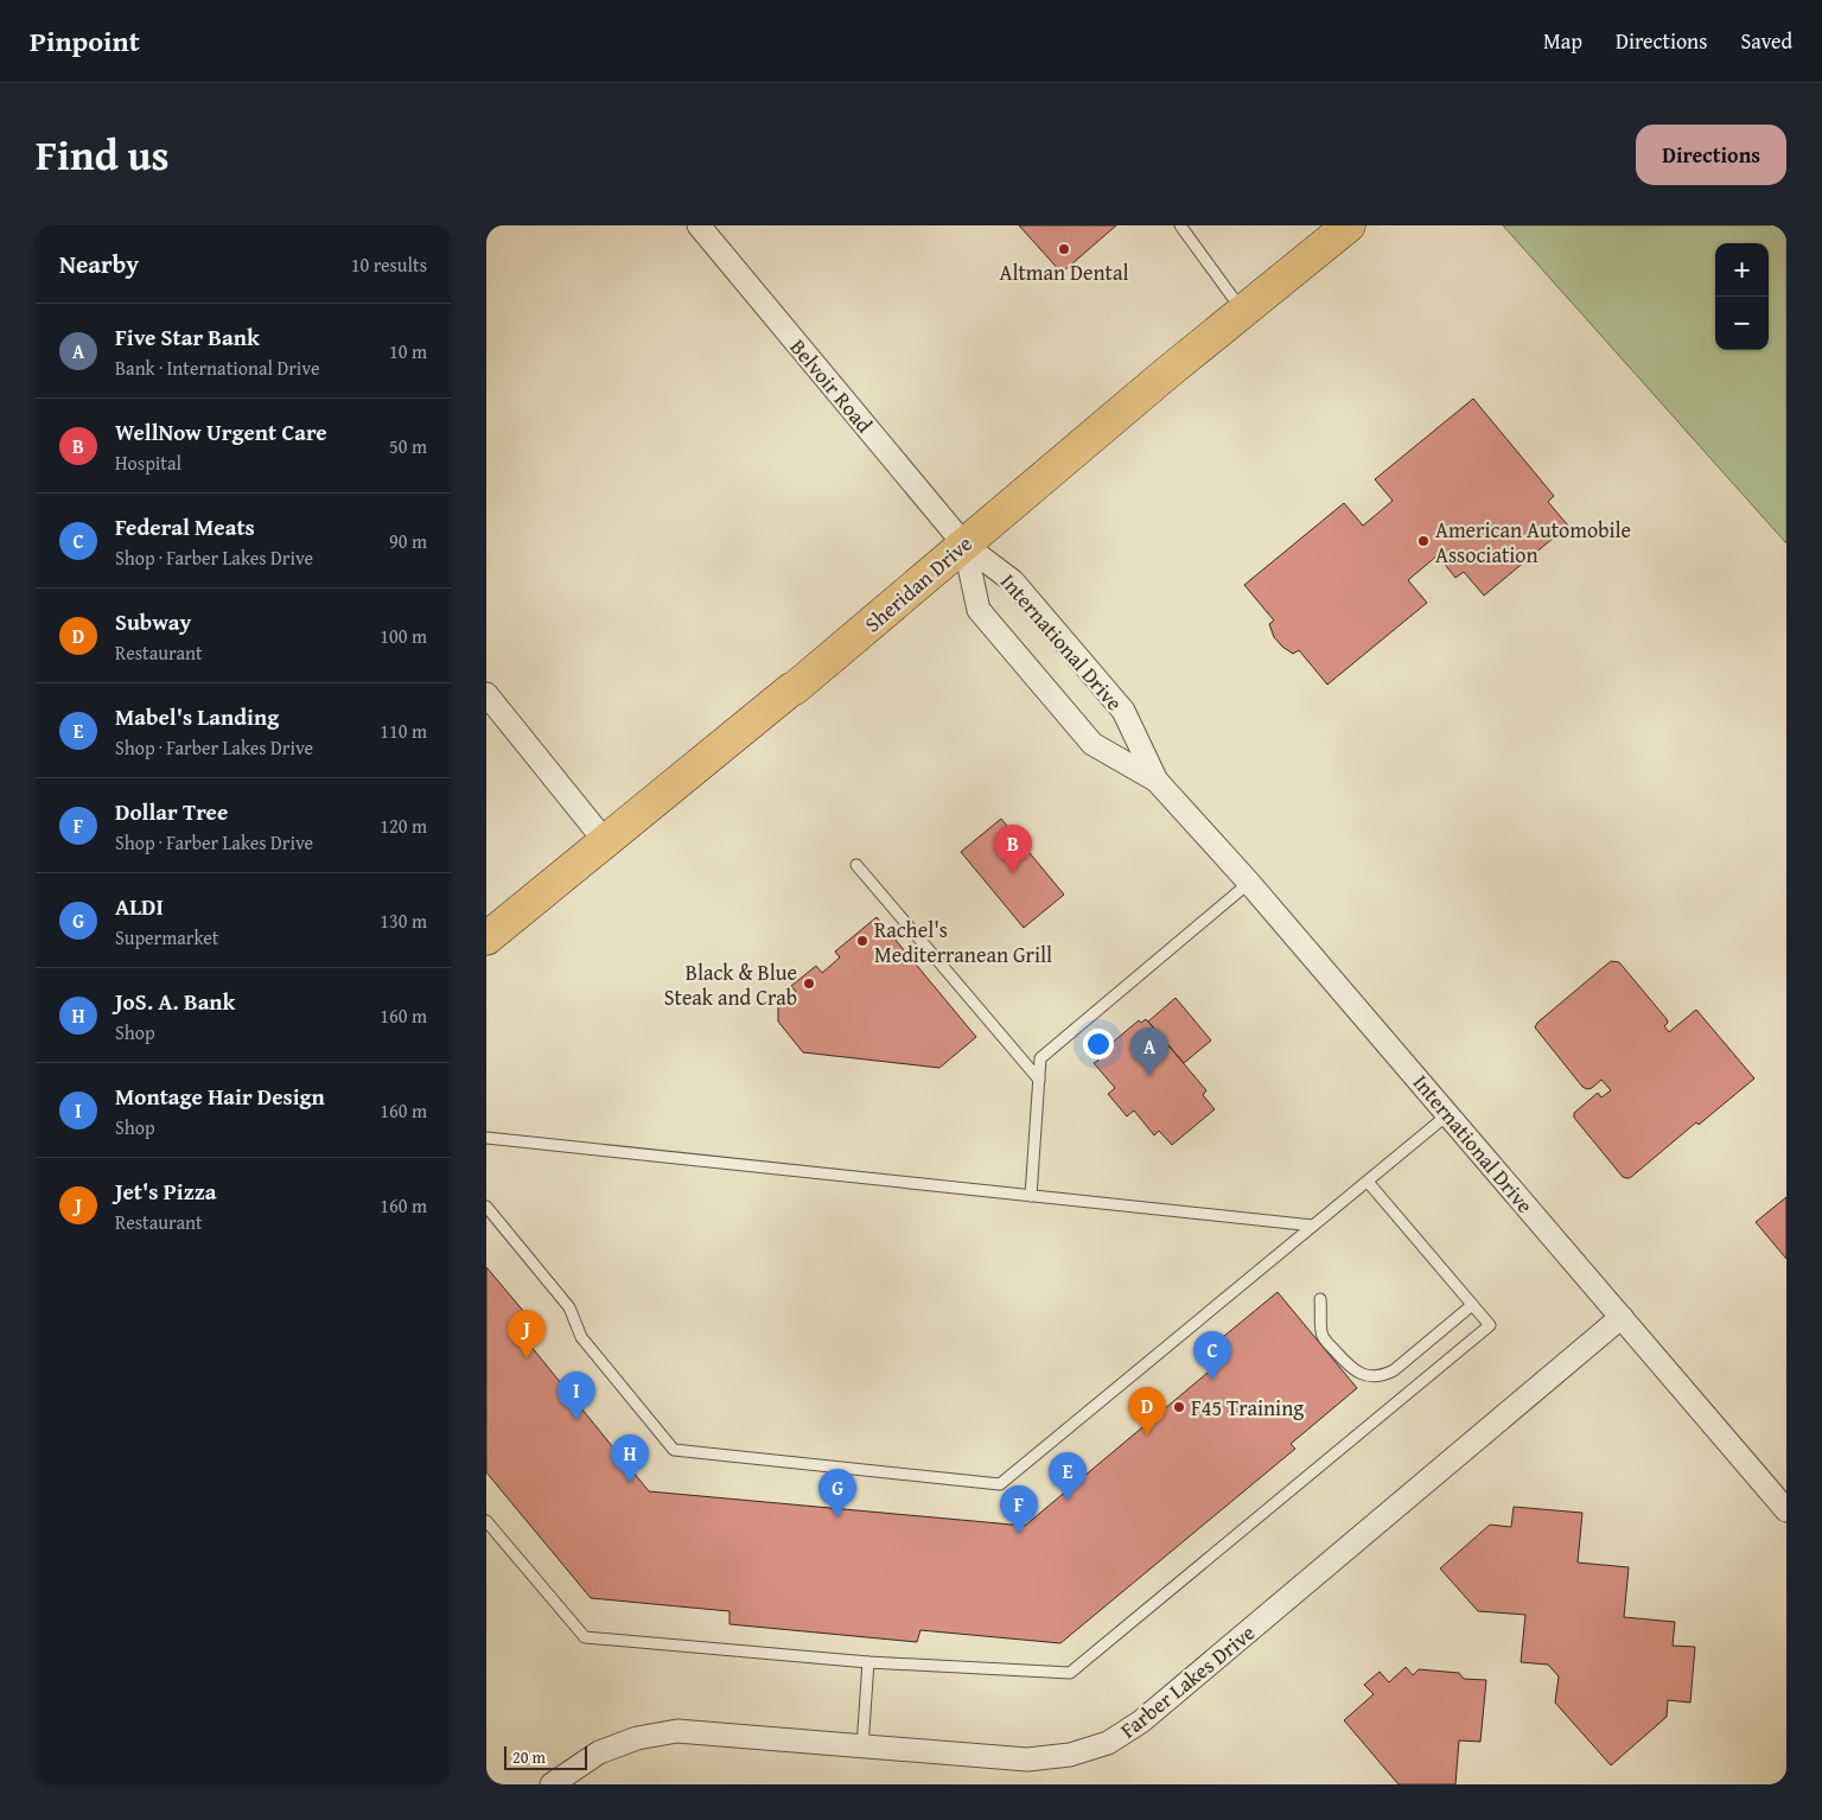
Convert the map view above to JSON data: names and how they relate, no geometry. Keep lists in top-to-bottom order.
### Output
{
  "streets": {
    "main road": ["Sheridan Drive"],
    "street": ["Belvoir Road", "International Drive", "Farber Lakes Drive"]
  },
  "crossings": [
    ["Belvoir Road", "Sheridan Drive"],
    ["Belvoir Road", "International Drive"],
    ["Sheridan Drive", "International Drive"],
    ["International Drive", "Farber Lakes Drive"]
  ],
  "places": [
    "Altman Dental",
    "American Automobile Association",
    "Rachel's Mediterranean Grill",
    "Black & Blue Steak and Crab",
    "F45 Training"
  ],
  "scale_bar": "20 m",
  "page": {
    "header": "Pinpoint",
    "nav": ["Map", "Directions", "Saved"],
    "title": "Find us",
    "buttons": "Directions",
    "heading": ["Nearby", "10 results"],
    "map_buttons": ["+", "−"],
    "list": [
      {
        "mark": "A",
        "name": "Five Star Bank",
        "note": "Bank · International Drive",
        "value": "10 m"
      },
      {
        "mark": "B",
        "name": "WellNow Urgent Care",
        "note": "Hospital",
        "value": "50 m"
      },
      {
        "mark": "C",
        "name": "Federal Meats",
        "note": "Shop · Farber Lakes Drive",
        "value": "90 m"
      },
      {
        "mark": "D",
        "name": "Subway",
        "note": "Restaurant",
        "value": "100 m"
      },
      {
        "mark": "E",
        "name": "Mabel's Landing",
        "note": "Shop · Farber Lakes Drive",
        "value": "110 m"
      },
      {
        "mark": "F",
        "name": "Dollar Tree",
        "note": "Shop · Farber Lakes Drive",
        "value": "120 m"
      },
      {
        "mark": "G",
        "name": "ALDI",
        "note": "Supermarket",
        "value": "130 m"
      },
      {
        "mark": "H",
        "name": "JoS. A. Bank",
        "note": "Shop",
        "value": "160 m"
      },
      {
        "mark": "I",
        "name": "Montage Hair Design",
        "note": "Shop",
        "value": "160 m"
      },
      {
        "mark": "J",
        "name": "Jet's Pizza",
        "note": "Restaurant",
        "value": "160 m"
      }
    ],
    "pins": [
      "B",
      "A",
      "J",
      "C",
      "I",
      "D",
      "H",
      "E",
      "G",
      "F"
    ],
    "scale": "20 m"
  }
}
